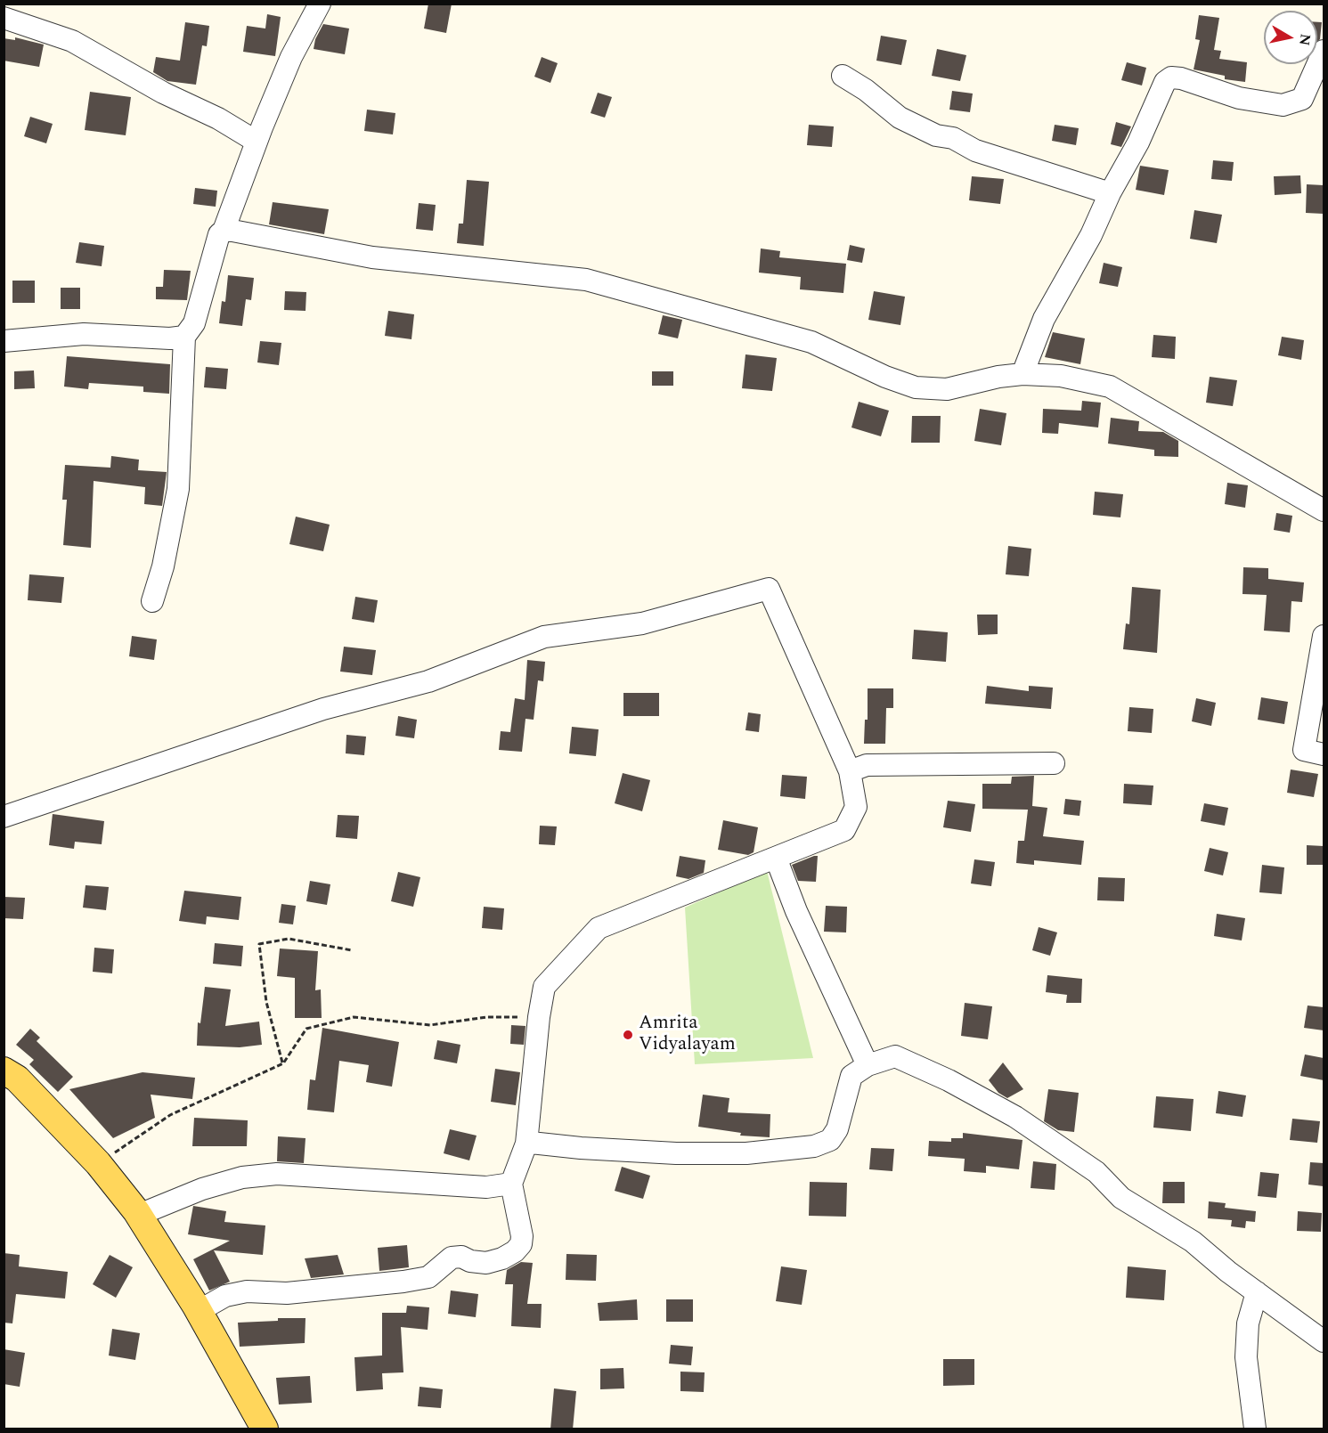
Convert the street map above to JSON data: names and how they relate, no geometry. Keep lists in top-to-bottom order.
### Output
{
  "places": ["Amrita Vidyalayam"],
  "north": "right"
}
